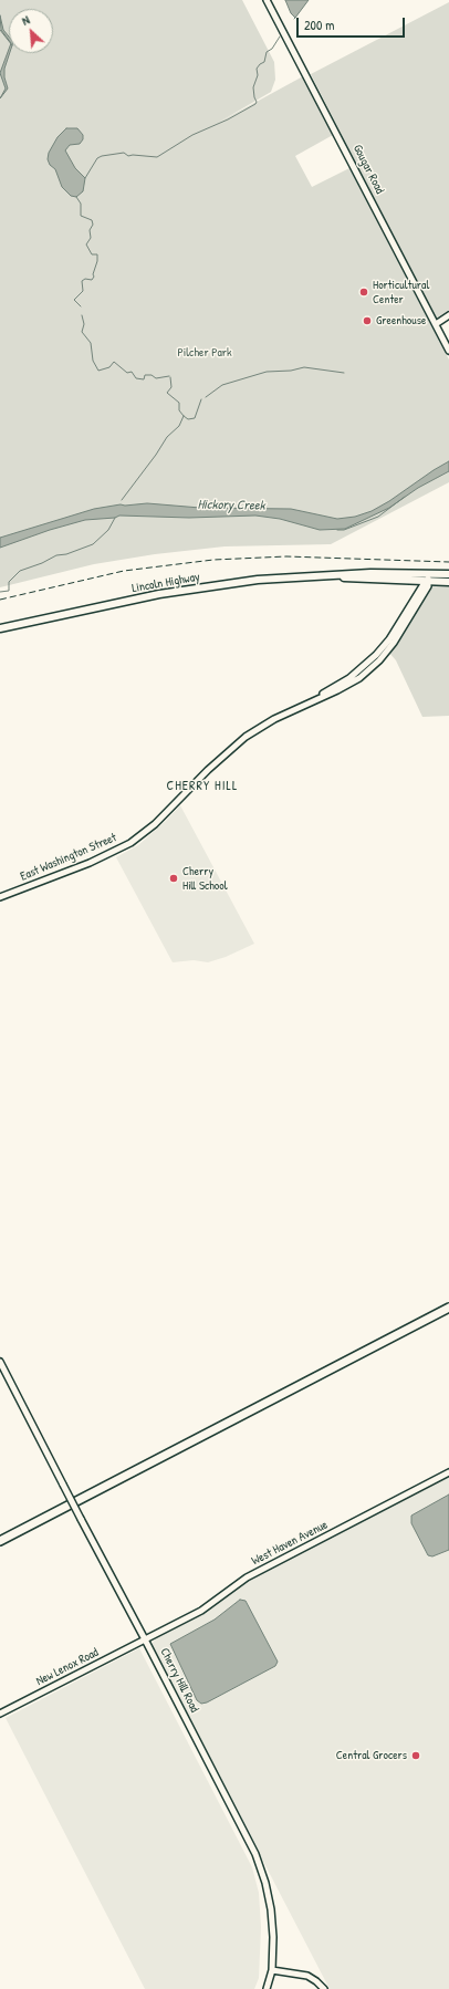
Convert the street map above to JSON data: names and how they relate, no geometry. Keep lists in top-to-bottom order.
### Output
{
  "streets": {
    "main road": ["Lincoln Highway"],
    "street": [
      "Gougar Road",
      "East Washington Street",
      "West Haven Avenue",
      "New Lenox Road",
      "Cherry Hill Road"
    ]
  },
  "crossings": [
    ["Lincoln Highway", "East Washington Street"],
    ["West Haven Avenue", "New Lenox Road"],
    ["West Haven Avenue", "Cherry Hill Road"],
    ["New Lenox Road", "Cherry Hill Road"]
  ],
  "districts": ["CHERRY HILL"],
  "water": ["Hickory Creek"],
  "parks": ["Pilcher Park"],
  "places": [
    "Horticultural Center",
    "Greenhouse",
    "Cherry Hill School",
    "Central Grocers"
  ],
  "scale_bar": "200 m",
  "north": "top left"
}
